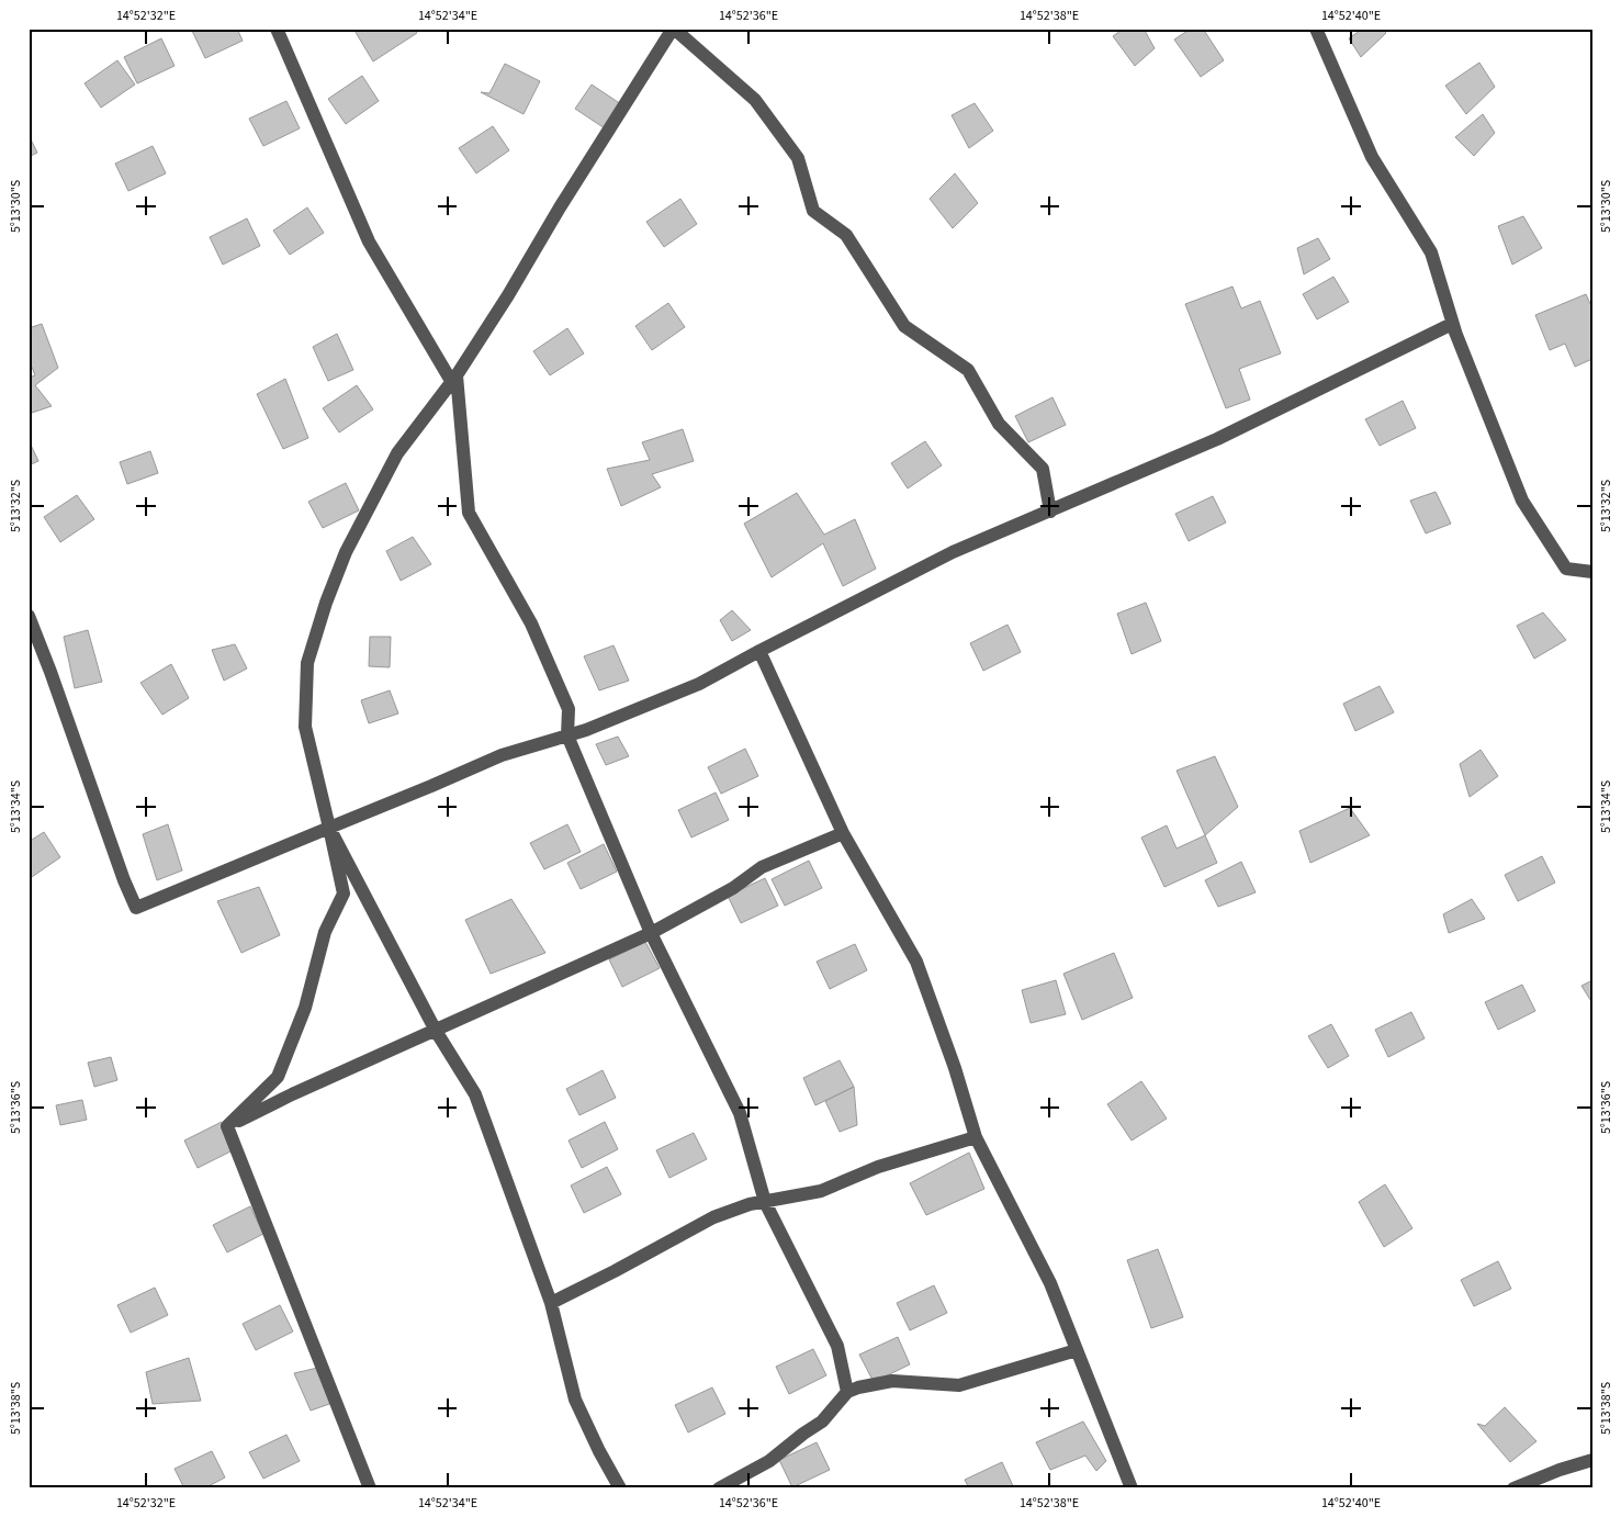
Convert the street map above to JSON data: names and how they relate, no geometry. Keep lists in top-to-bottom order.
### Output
{
  "coordinates": [
    "14°52'32\"E",
    "14°52'34\"E",
    "14°52'36\"E",
    "14°52'38\"E",
    "14°52'40\"E",
    "5°13'30\"S",
    "5°13'32\"S",
    "5°13'34\"S",
    "5°13'36\"S",
    "5°13'38\"S"
  ]
}
